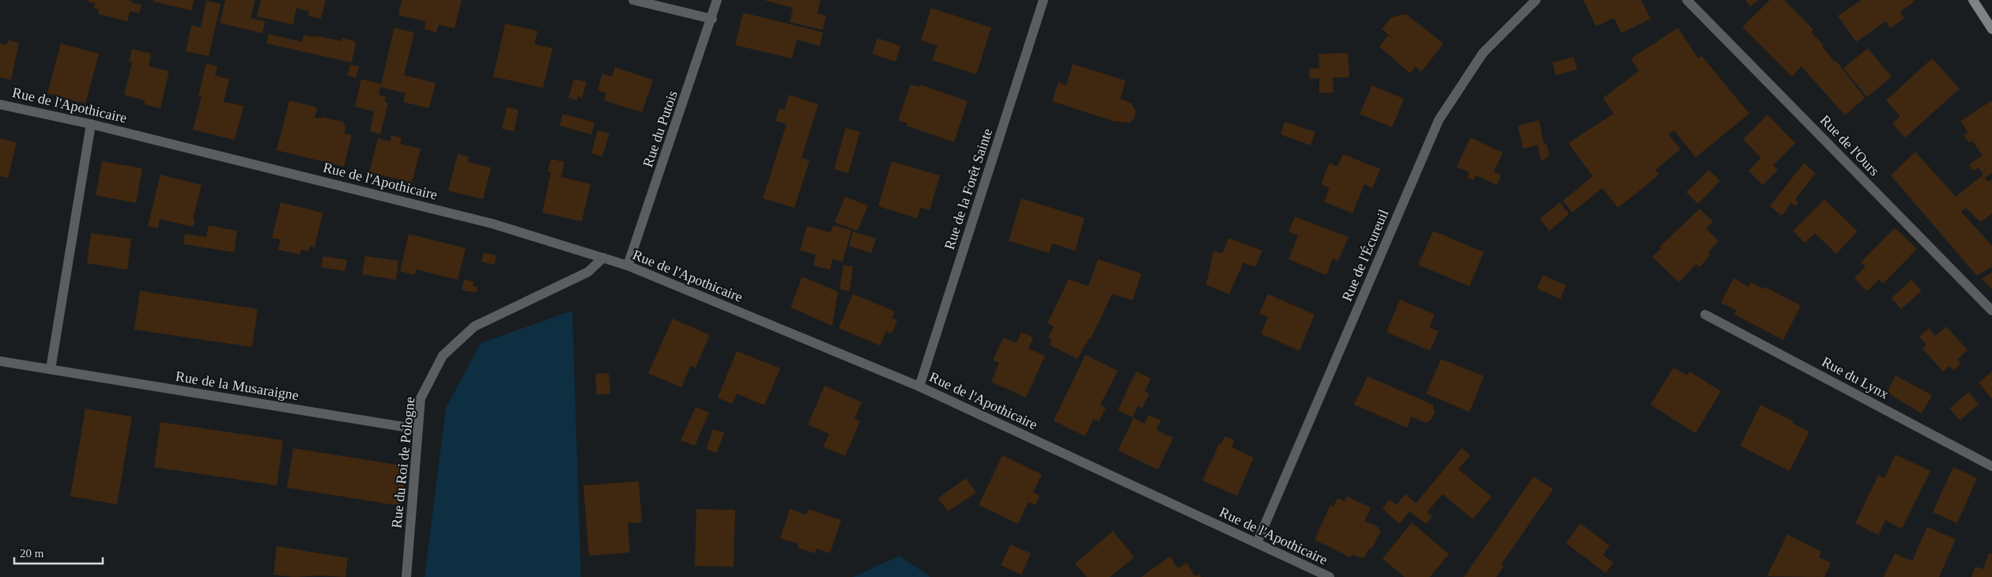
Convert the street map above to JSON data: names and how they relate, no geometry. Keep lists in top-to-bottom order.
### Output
{
  "streets": {
    "street": [
      "Rue de l'Apothicaire",
      "Rue du Putois",
      "Rue de l'Ours",
      "Rue de la Forêt Sainte",
      "Rue de l'Écureuil",
      "Rue du Lynx",
      "Rue de la Musaraigne",
      "Rue du Roi de Pologne"
    ]
  },
  "crossings": [
    ["Rue de l'Apothicaire", "Rue du Putois"],
    ["Rue de l'Apothicaire", "Rue de la Forêt Sainte"],
    ["Rue de l'Apothicaire", "Rue de l'Écureuil"],
    ["Rue de l'Apothicaire", "Rue du Roi de Pologne"],
    ["Rue de la Musaraigne", "Rue du Roi de Pologne"]
  ],
  "scale_bar": "20 m"
}
